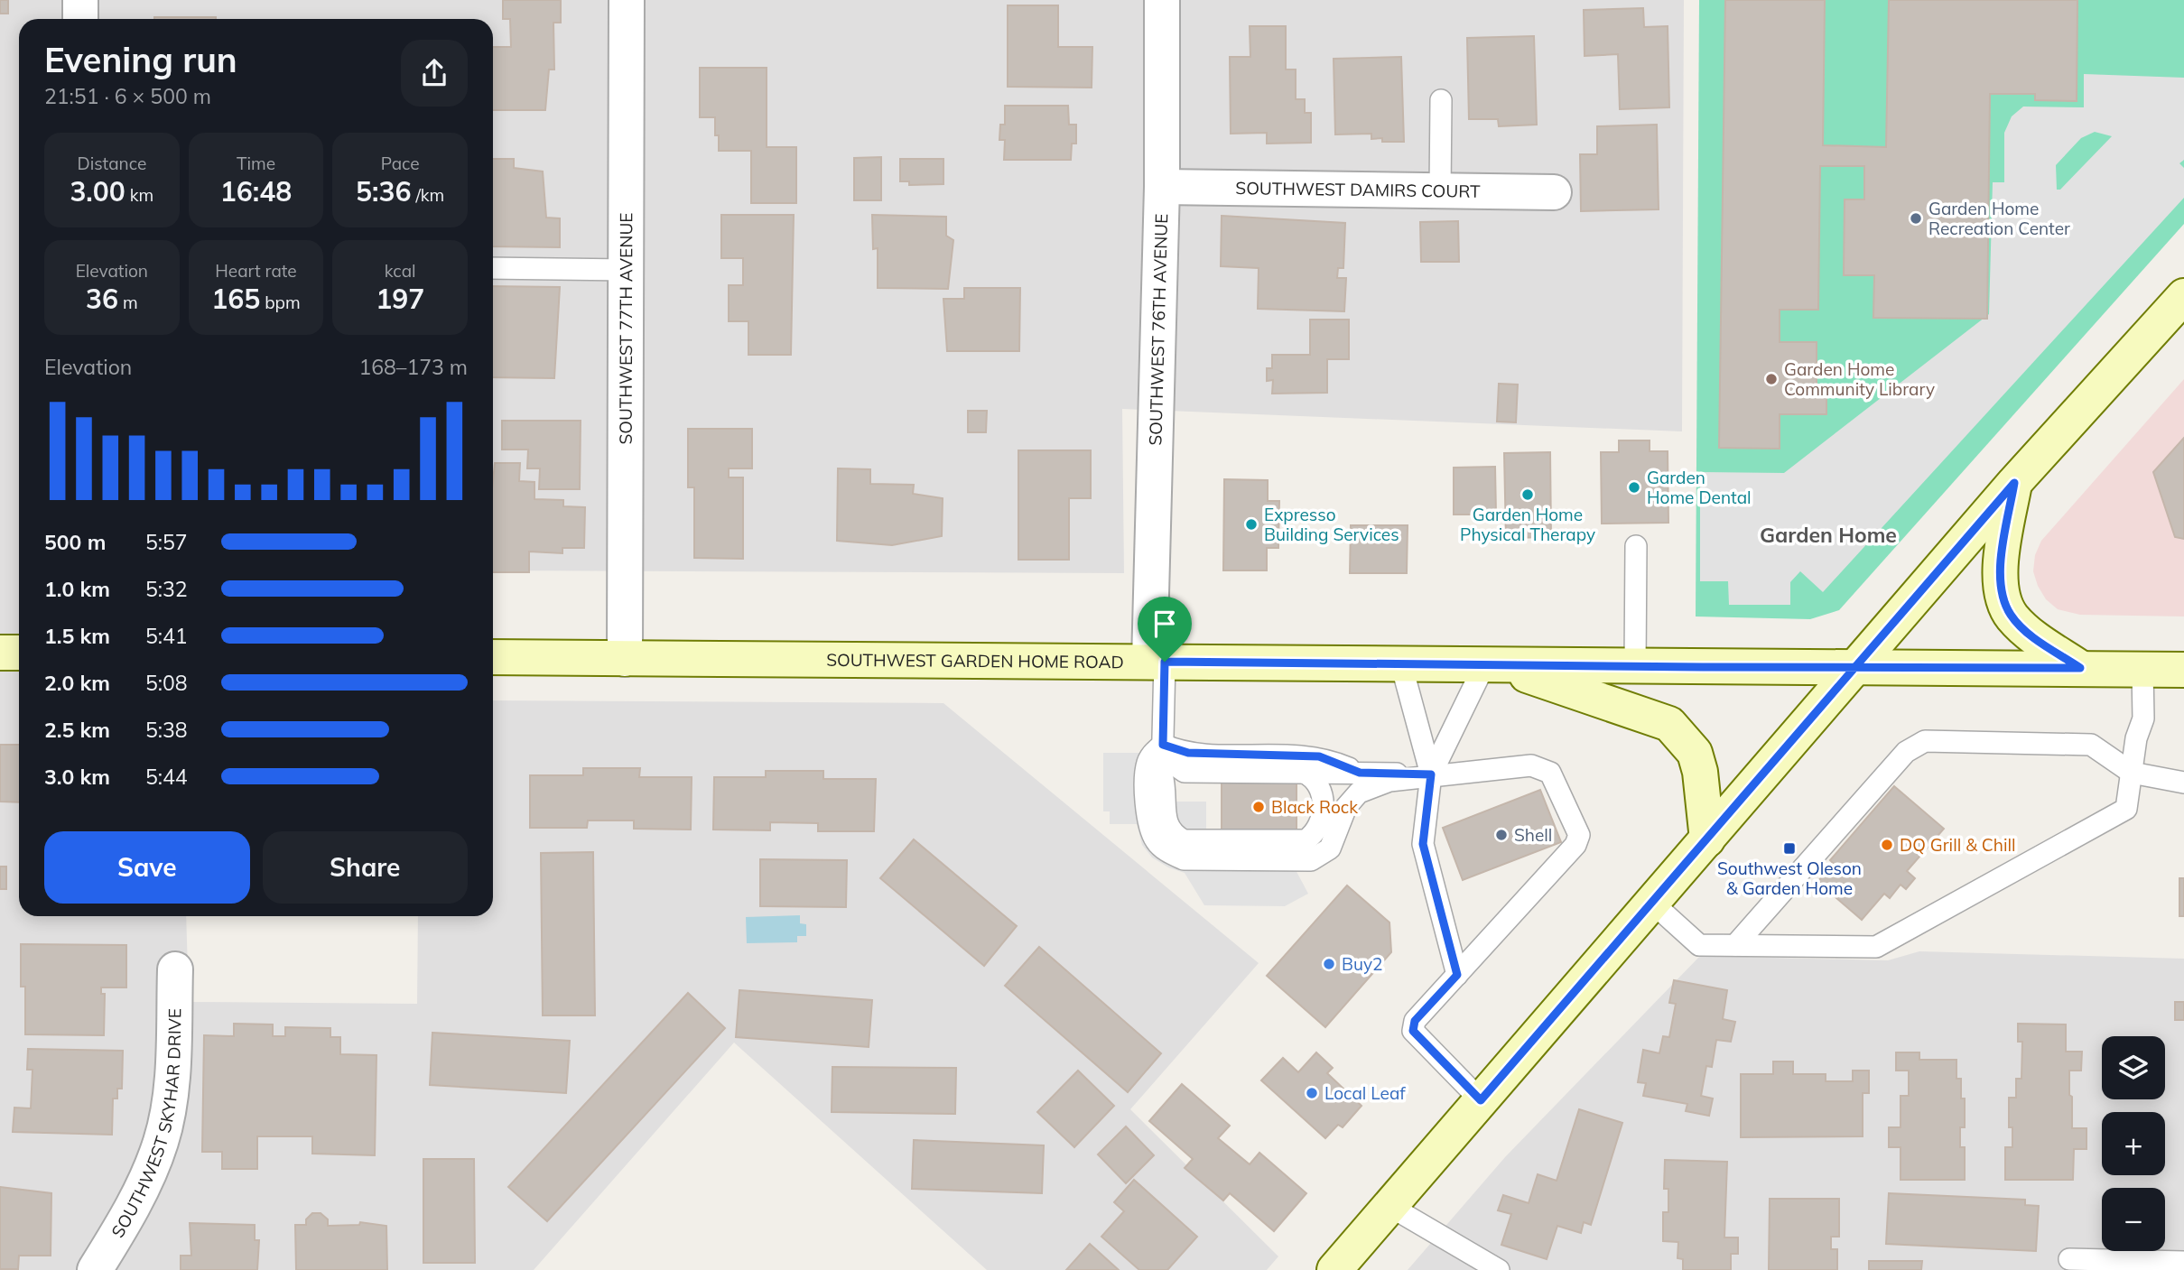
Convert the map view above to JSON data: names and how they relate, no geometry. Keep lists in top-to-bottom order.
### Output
{
  "streets": {
    "main road": ["SOUTHWEST GARDEN HOME ROAD"],
    "street": [
      "SOUTHWEST DAMIRS COURT",
      "SOUTHWEST 77TH AVENUE",
      "SOUTHWEST 76TH AVENUE",
      "SOUTHWEST SKYHAR DRIVE"
    ]
  },
  "crossings": [
    ["SOUTHWEST DAMIRS COURT", "SOUTHWEST 76TH AVENUE"],
    ["SOUTHWEST 77TH AVENUE", "SOUTHWEST GARDEN HOME ROAD"],
    ["SOUTHWEST 76TH AVENUE", "SOUTHWEST GARDEN HOME ROAD"]
  ],
  "districts": ["Garden Home"],
  "places": {
    "other": [
      "Garden Home Recreation Center",
      "Garden Home Community Library",
      "Garden Home Dental",
      "Garden Home Physical Therapy",
      "Expresso Building Services",
      "Black Rock",
      "Shell",
      "DQ Grill & Chill",
      "Buy2",
      "Local Leaf"
    ],
    "transit": ["Southwest Oleson & Garden Home"]
  },
  "page": {
    "heading": ["Evening run", "21:51 · 6 × 500 m"],
    "stats": [
      ["Distance", "3.00 km"],
      ["Time", "16:48"],
      ["Pace", "5:36 /km"],
      ["Elevation", "36 m"],
      ["Heart rate", "165 bpm"],
      ["kcal", "197"]
    ],
    "chart": ["Elevation", "168–173 m"],
    "list": [
      {
        "name": "500 m",
        "note": "5:57"
      },
      {
        "name": "1.0 km",
        "note": "5:32"
      },
      {
        "name": "1.5 km",
        "note": "5:41"
      },
      {
        "name": "2.0 km",
        "note": "5:08"
      },
      {
        "name": "2.5 km",
        "note": "5:38"
      },
      {
        "name": "3.0 km",
        "note": "5:44"
      }
    ],
    "buttons": ["Save", "Share"],
    "map_buttons": ["+", "−"]
  }
}
